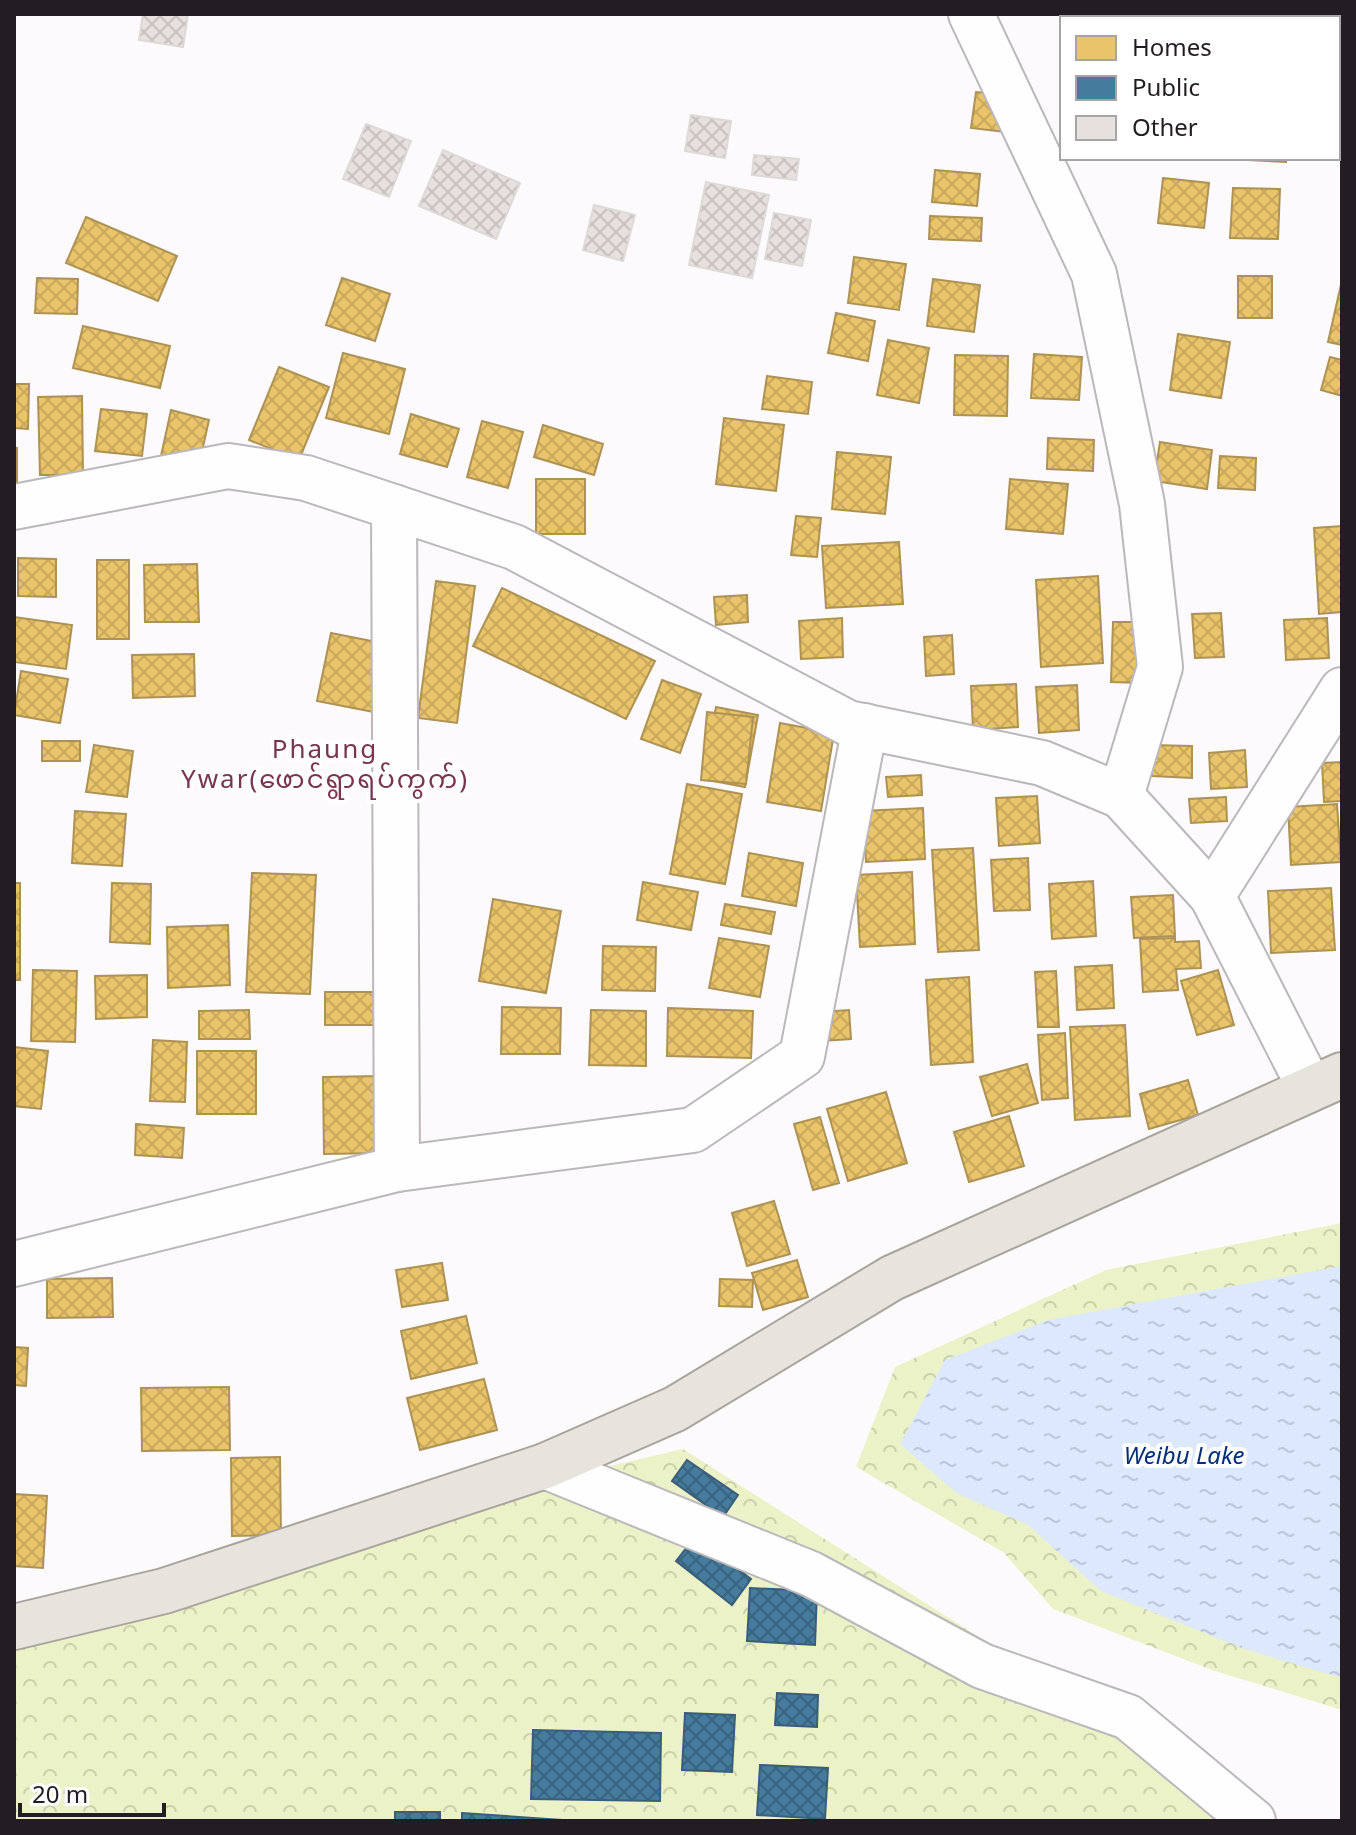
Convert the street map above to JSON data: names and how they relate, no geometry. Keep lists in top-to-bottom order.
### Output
{
  "districts": ["Phaung Ywar(ဖောင်ရွာရပ်ကွက်)"],
  "water": ["Weibu Lake"],
  "legend": ["Homes", "Public", "Other"],
  "scale_bar": "20 m"
}
